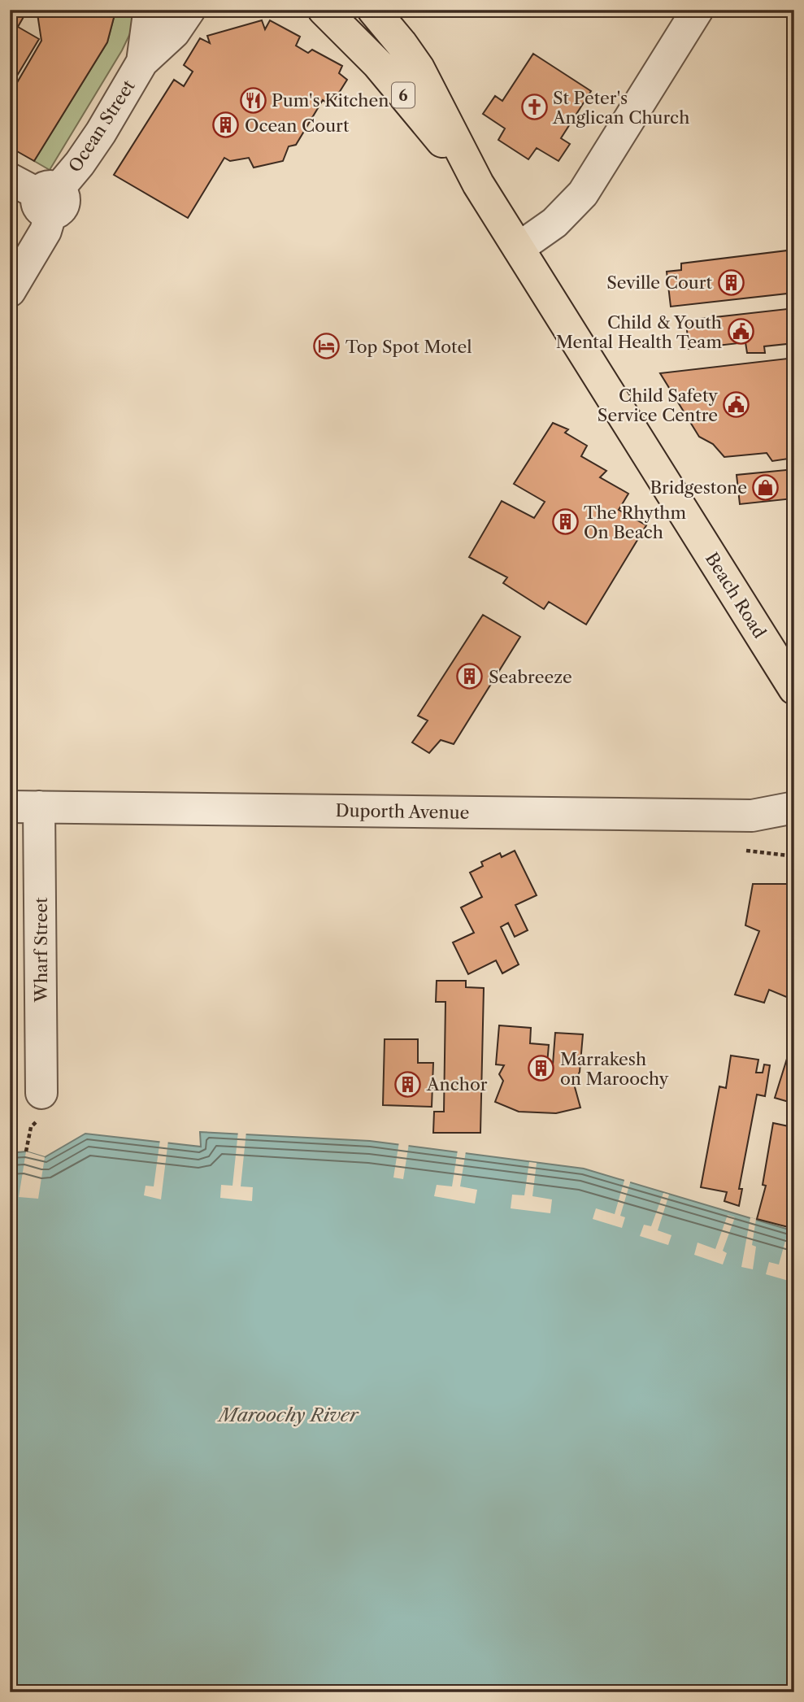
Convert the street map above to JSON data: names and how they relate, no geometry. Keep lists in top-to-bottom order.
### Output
{
  "streets": {
    "main road": ["6", "Beach Road"],
    "street": ["Ocean Street", "Duporth Avenue", "Wharf Street"]
  },
  "crossings": [
    ["Duporth Avenue", "Wharf Street"]
  ],
  "water": ["Maroochy River"],
  "places": {
    "restaurant": ["Pum's Kitchen"],
    "church": ["St Peter's Anglican Church"],
    "building": [
      "Ocean Court",
      "Seville Court",
      "The Rhythm On Beach",
      "Seabreeze",
      "Marrakesh on Maroochy",
      "Anchor"
    ],
    "public building": ["Child & Youth Mental Health Team", "Child Safety Service Centre"],
    "hotel": ["Top Spot Motel"],
    "shop": ["Bridgestone"]
  }
}
